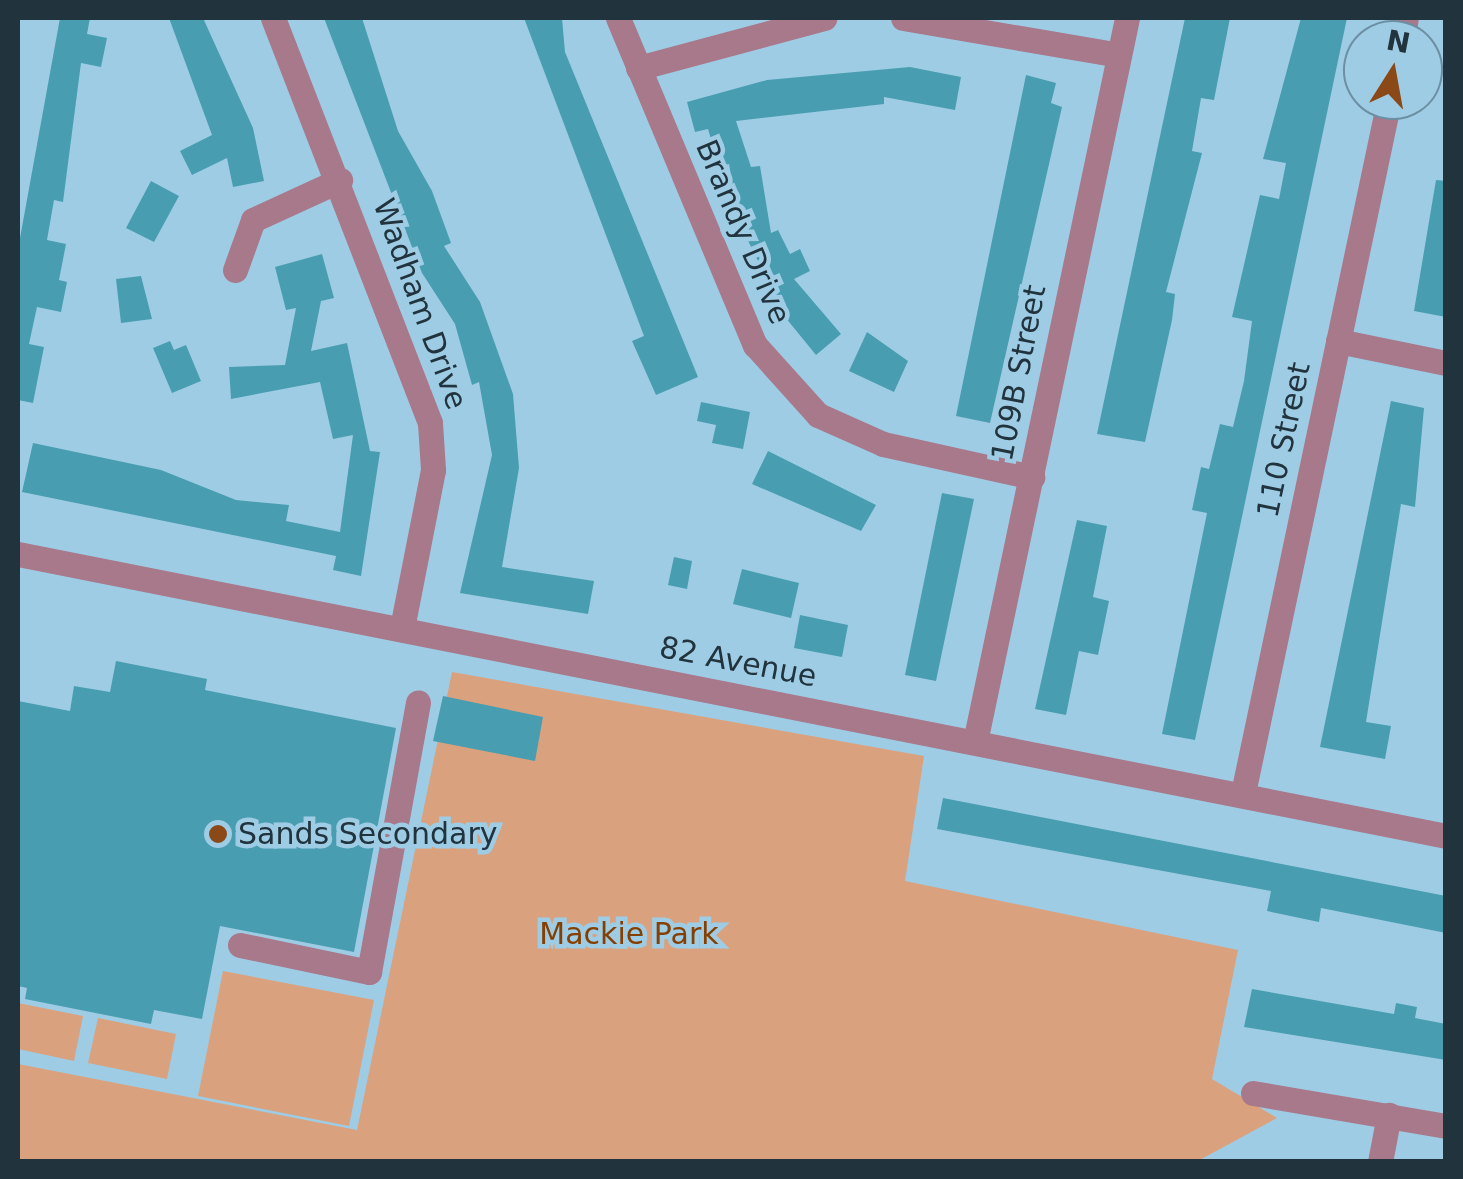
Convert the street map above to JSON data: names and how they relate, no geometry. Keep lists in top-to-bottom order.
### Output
{
  "streets": {
    "street": [
      "Brandy Drive",
      "Wadham Drive",
      "109B Street",
      "110 Street",
      "82 Avenue"
    ]
  },
  "crossings": [
    ["Brandy Drive", "109B Street"],
    ["Wadham Drive", "82 Avenue"],
    ["109B Street", "82 Avenue"],
    ["110 Street", "82 Avenue"]
  ],
  "parks": ["Mackie Park"],
  "places": ["Sands Secondary"],
  "north": "top"
}
